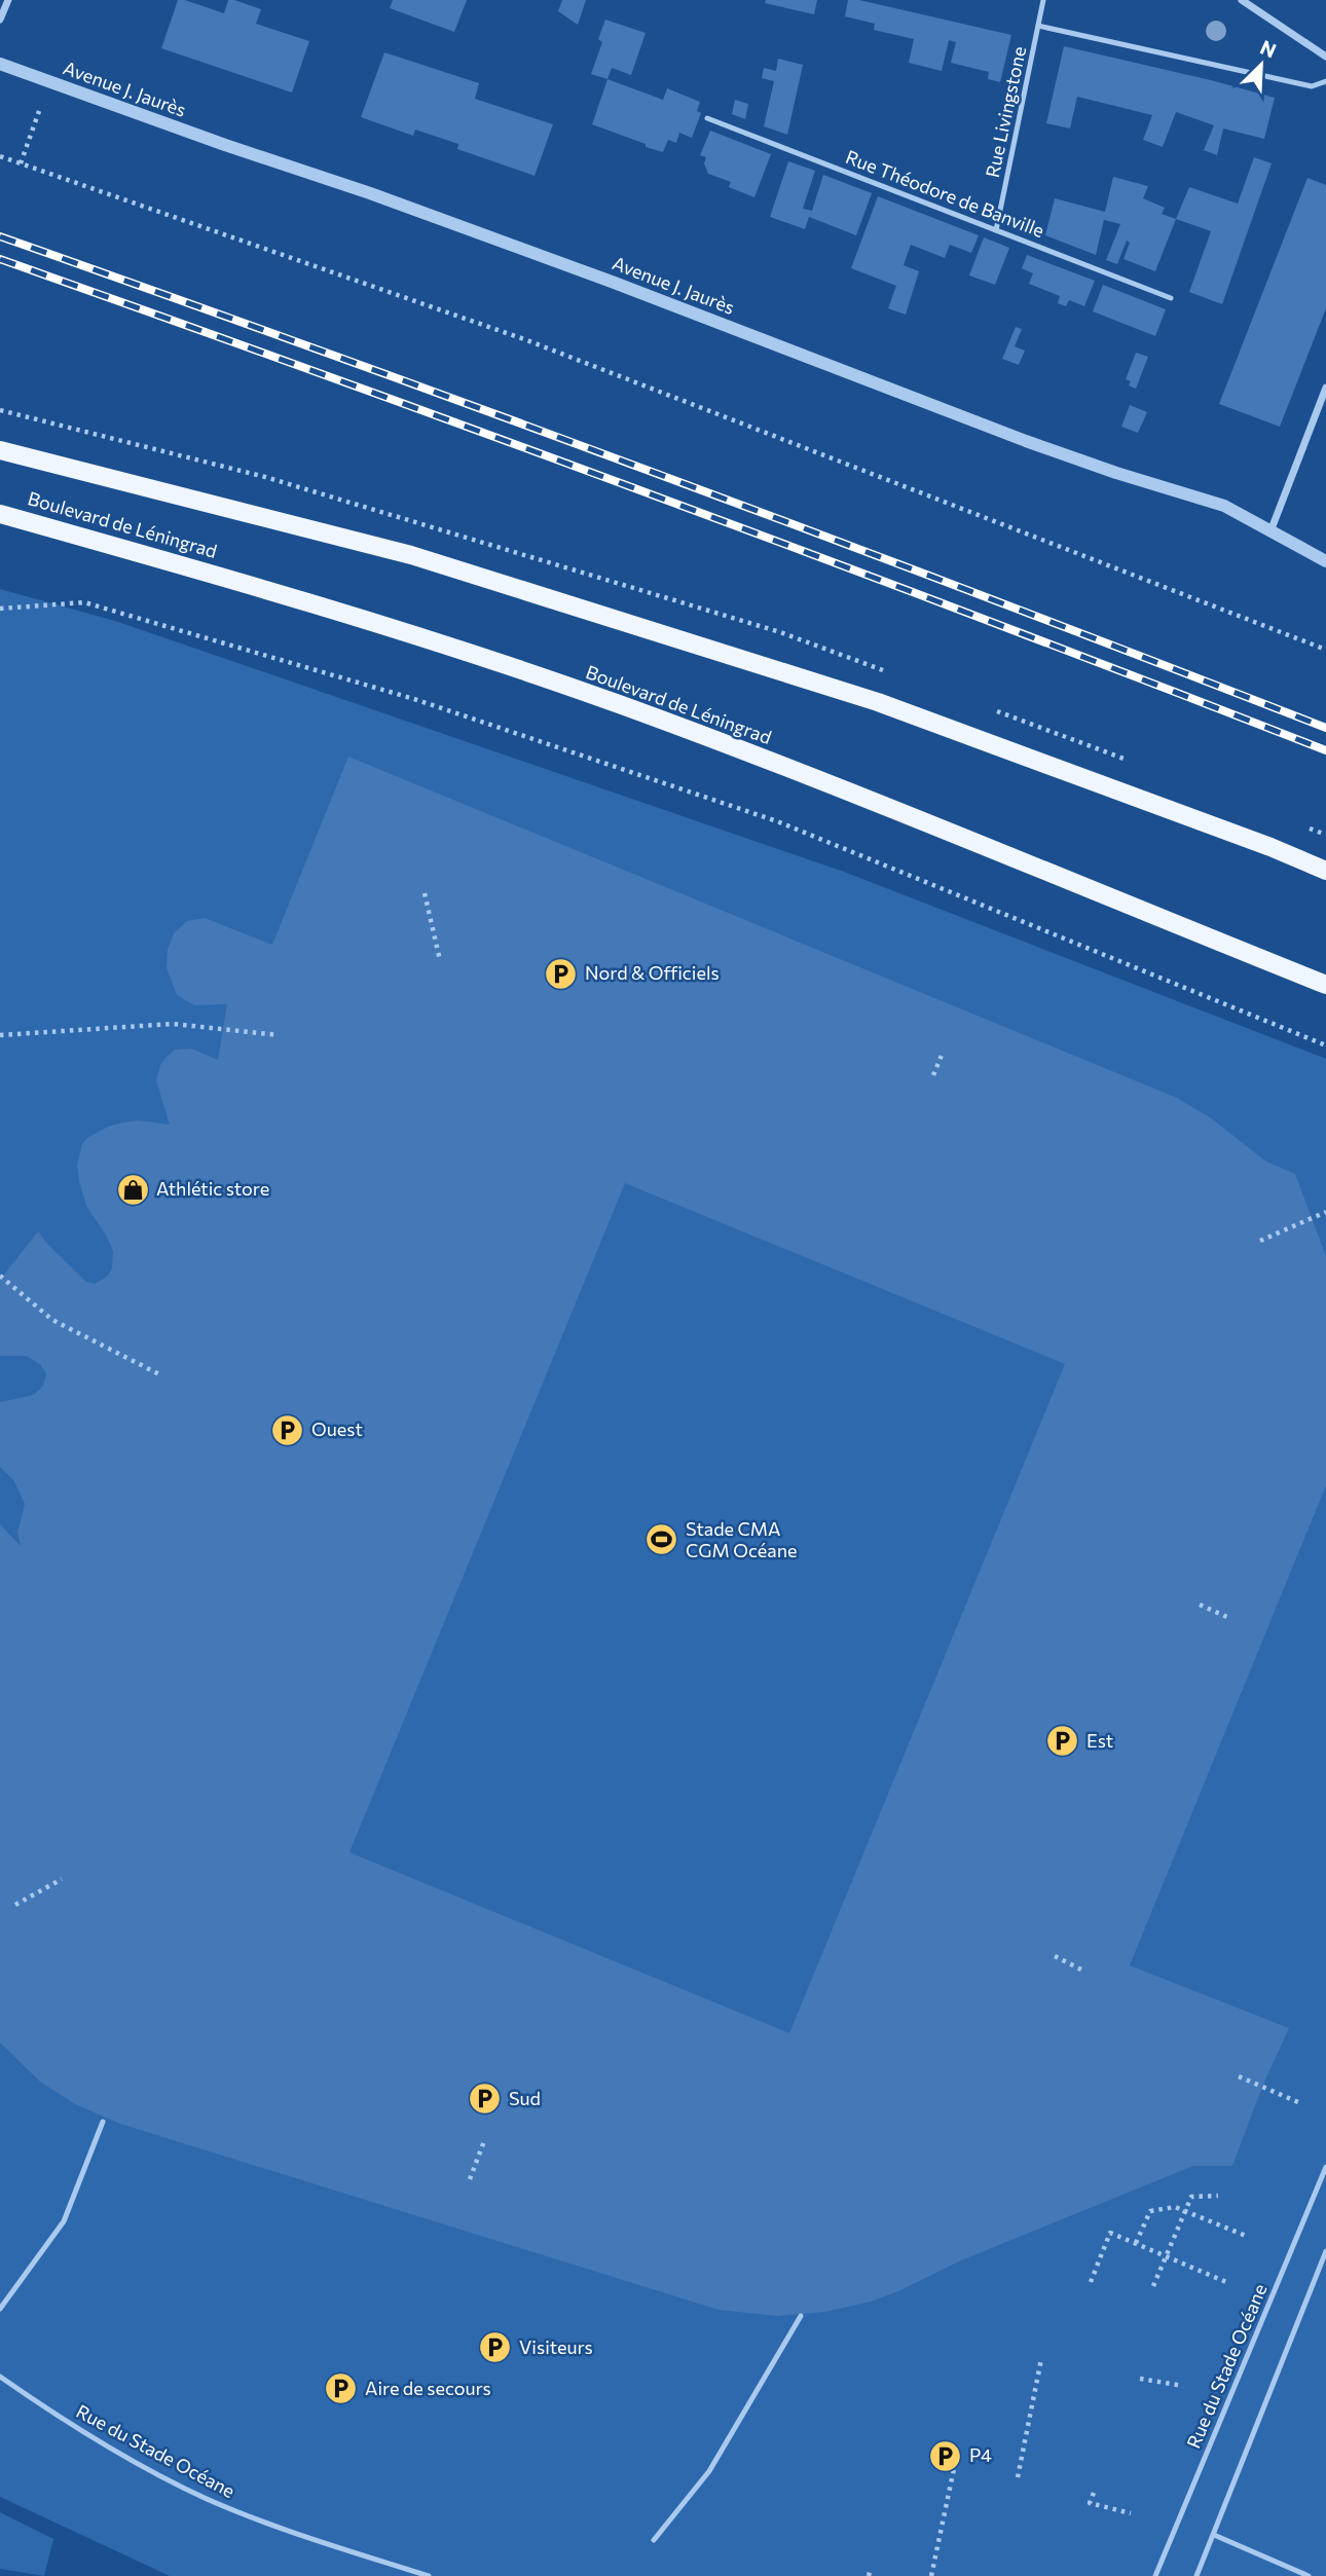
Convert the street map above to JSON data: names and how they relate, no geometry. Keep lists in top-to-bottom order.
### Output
{
  "streets": {
    "main road": ["Boulevard de Léningrad"],
    "street": ["Avenue J. Jaurès"],
    "lane": ["Rue Livingstone", "Rue Théodore de Banville", "Rue du Stade Océane"]
  },
  "crossings": [
    ["Rue Livingstone", "Rue Théodore de Banville"]
  ],
  "places": {
    "parking": [
      "Nord & Officiels",
      "Ouest",
      "Est",
      "Sud",
      "Visiteurs",
      "Aire de secours",
      "P4"
    ],
    "shop": ["Athlétic store"],
    "sports": ["Stade CMA CGM Océane"]
  },
  "north": "top right"
}
